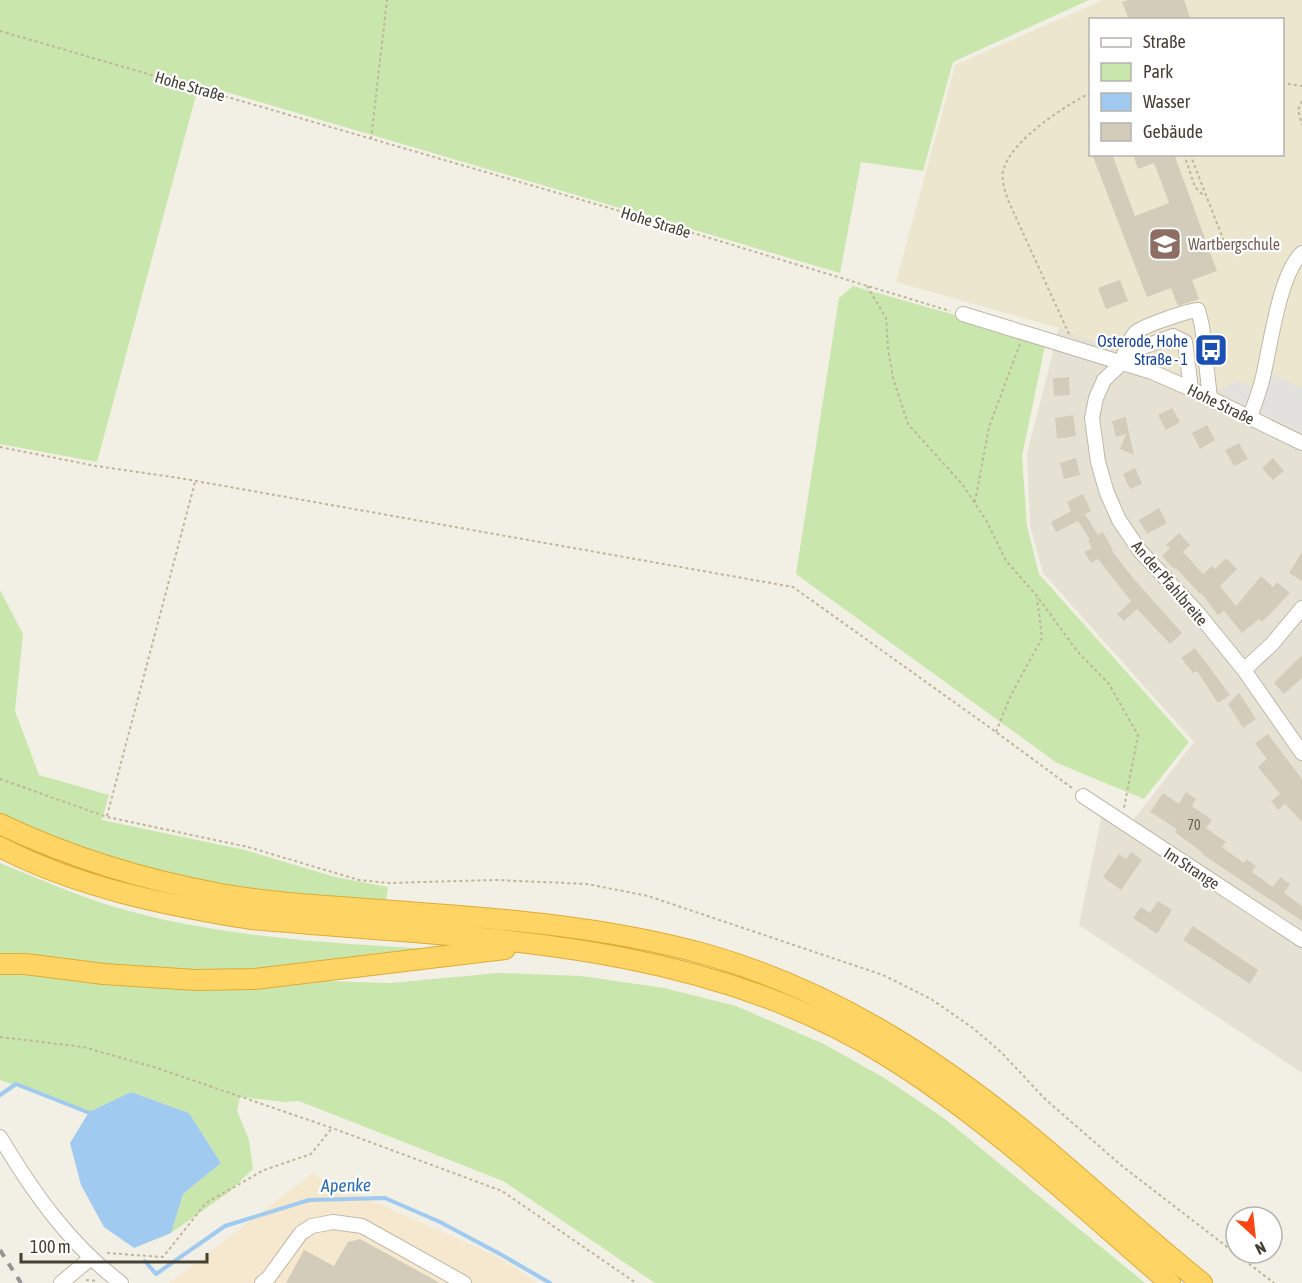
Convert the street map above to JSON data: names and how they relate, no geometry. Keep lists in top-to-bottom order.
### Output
{
  "streets": {
    "street": ["Hohe Straße", "An der Pfahlbreite", "Im Strange"]
  },
  "crossings": [
    ["Hohe Straße", "An der Pfahlbreite"]
  ],
  "water": ["Apenke"],
  "places": {
    "school or university": ["Wartbergschule"],
    "bus stop": ["Osterode, Hohe Straße - 1"]
  },
  "house_numbers": ["70"],
  "legend": [
    "Straße",
    "Park",
    "Wasser",
    "Gebäude"
  ],
  "scale_bar": "100 m",
  "north": "bottom right"
}
